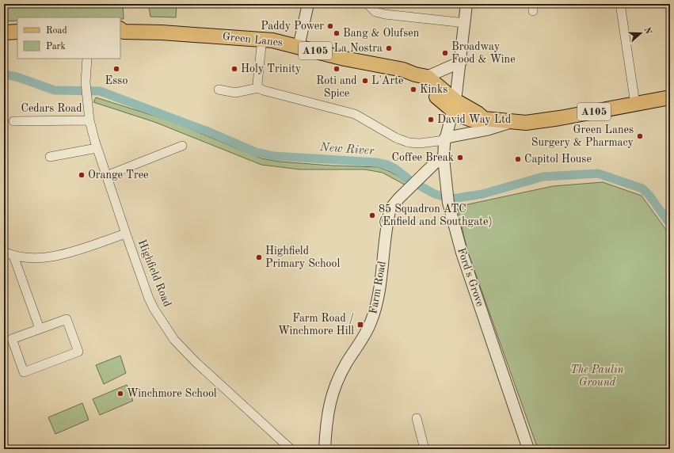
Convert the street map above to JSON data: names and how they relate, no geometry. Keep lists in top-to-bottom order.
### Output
{
  "streets": {
    "main road": ["Green Lanes", "A105"],
    "street": [
      "Cedars Road",
      "Highfield Road",
      "Ford's Grove",
      "Farm Road"
    ]
  },
  "crossings": [
    ["Green Lanes", "Ford's Grove"],
    ["Cedars Road", "Highfield Road"],
    ["Ford's Grove", "Farm Road"]
  ],
  "water": ["New River"],
  "parks": ["The Paulin Ground"],
  "places": {
    "other": [
      "Paddy Power",
      "Bang & Olufsen",
      "La Nostra",
      "Broadway Food & Wine",
      "Esso",
      "Holy Trinity",
      "Roti and Spice",
      "L'Arte",
      "Kinks",
      "David Way Ltd",
      "Green Lanes Surgery & Pharmacy",
      "Coffee Break",
      "Capitol House",
      "Orange Tree",
      "85 Squadron ATC (Enfield and Southgate)",
      "Highfield Primary School",
      "Winchmore School"
    ],
    "transit": ["Farm Road / Winchmore Hill"]
  },
  "legend": ["Road", "Park"],
  "north": "right"
}
